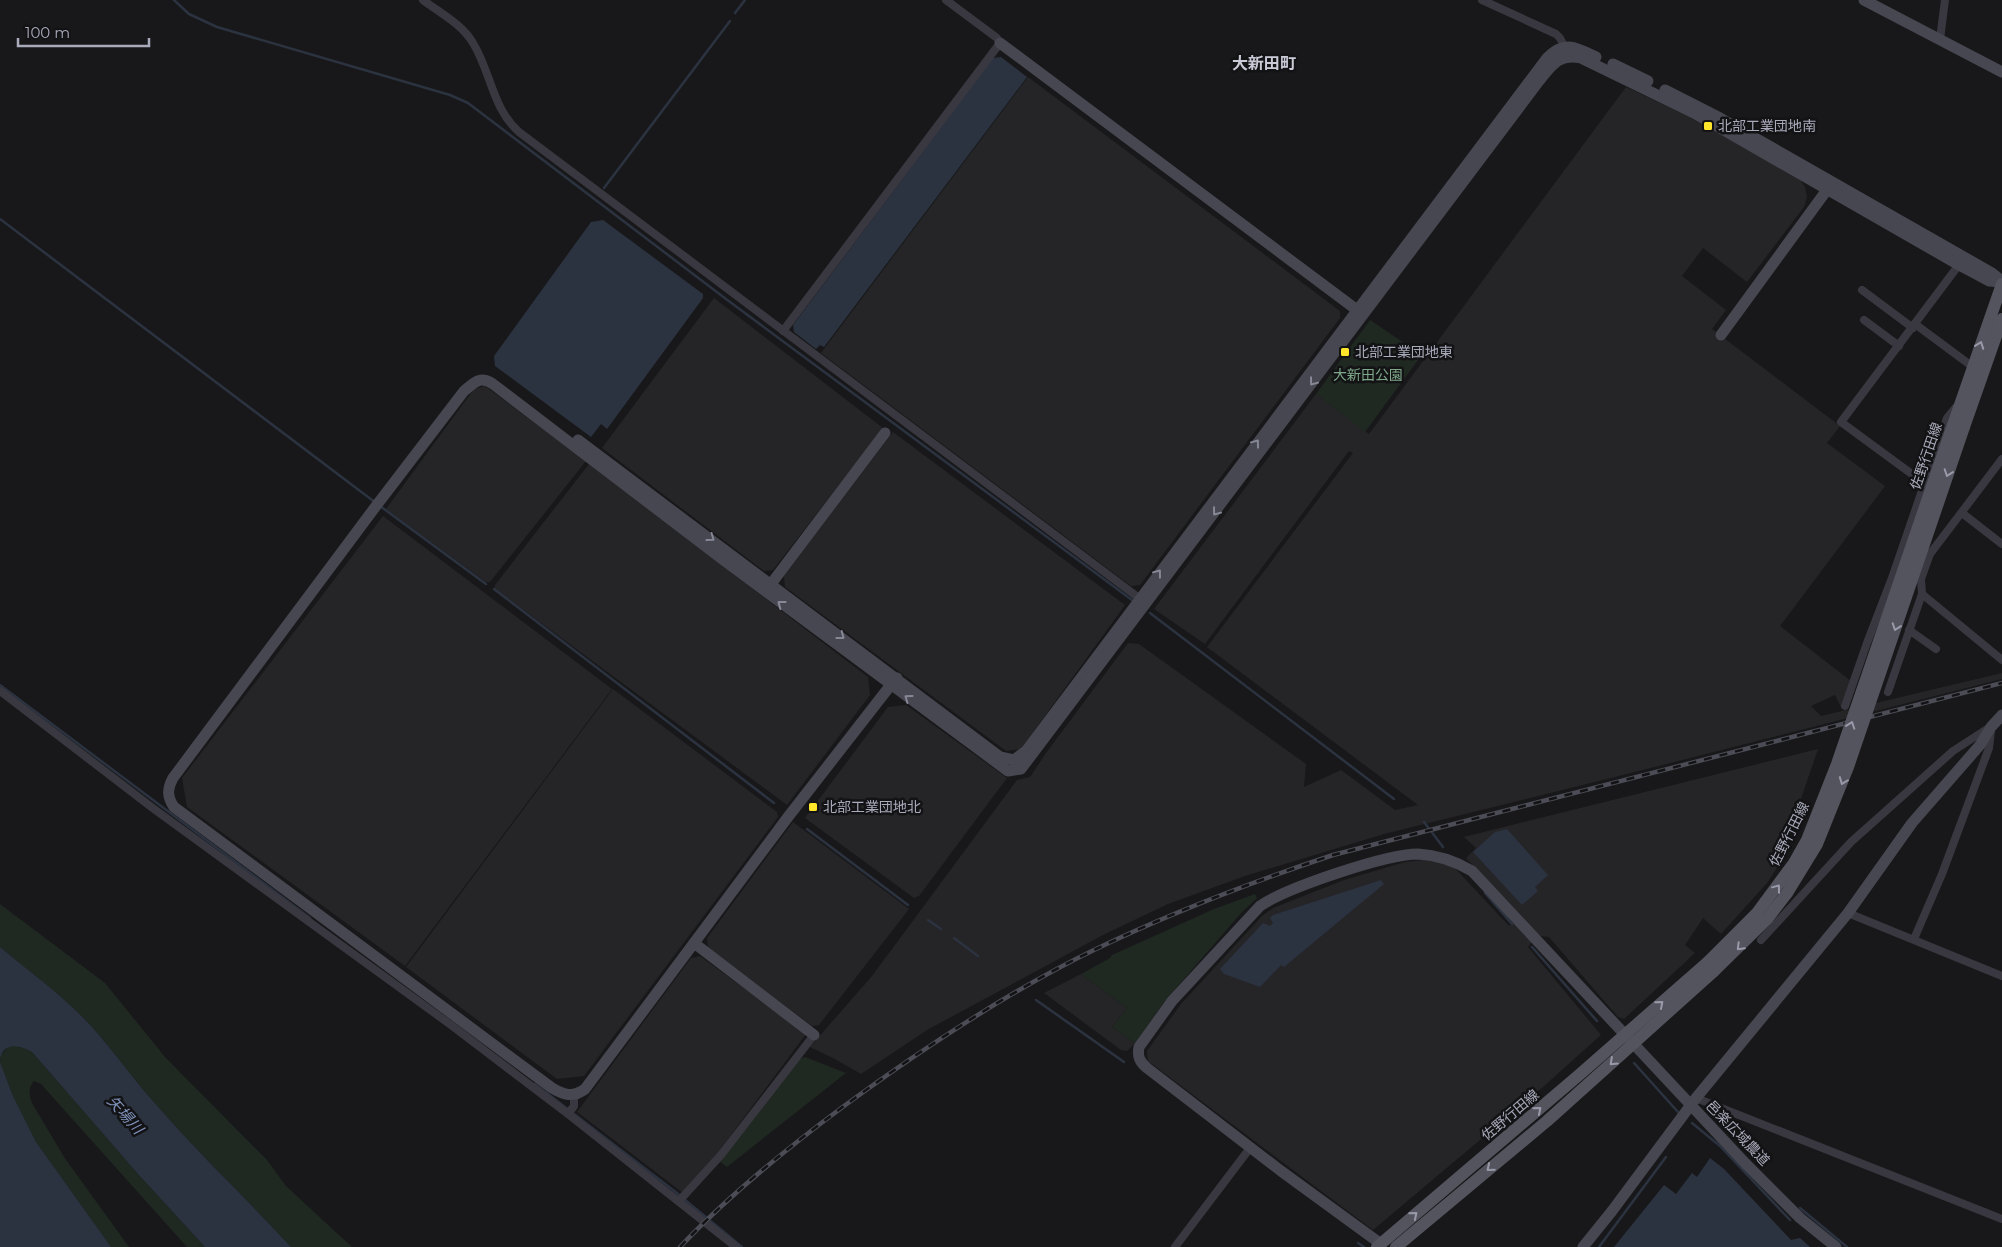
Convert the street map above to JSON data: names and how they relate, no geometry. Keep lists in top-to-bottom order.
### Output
{
  "streets": {
    "main road": ["佐野行田線"],
    "street": ["邑楽広域農道"]
  },
  "crossings": [
    ["佐野行田線", "邑楽広域農道"]
  ],
  "districts": ["大新田町"],
  "water": ["矢場川"],
  "parks": ["大新田公園"],
  "places": {
    "transit": ["北部工業団地南", "北部工業団地東", "北部工業団地北"]
  },
  "scale_bar": "100 m"
}
